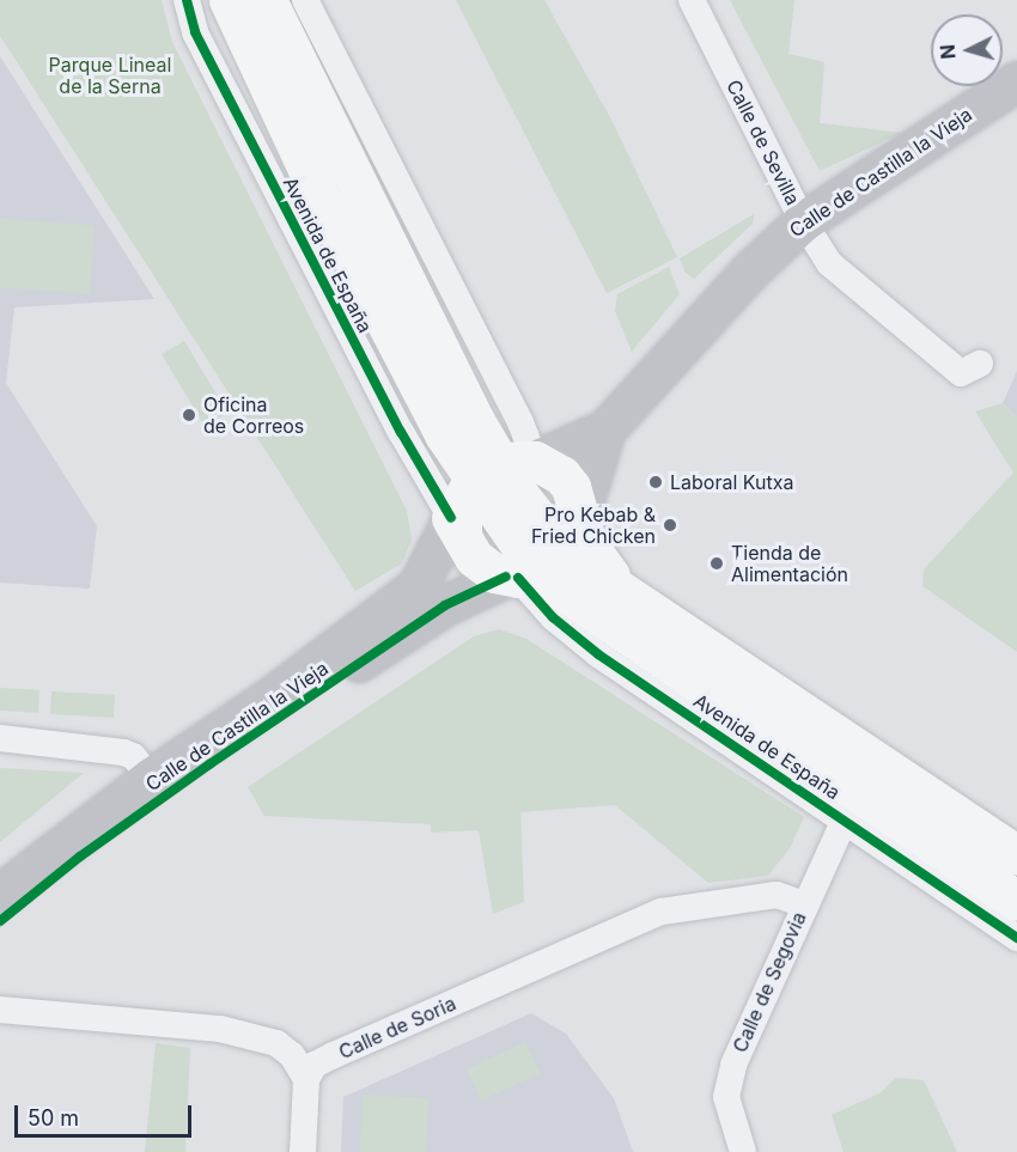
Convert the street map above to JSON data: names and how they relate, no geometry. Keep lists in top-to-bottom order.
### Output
{
  "streets": {
    "main road": ["Calle de Castilla la Vieja", "Avenida de España"],
    "street": ["Calle de Sevilla", "Calle de Segovia", "Calle de Soria"]
  },
  "crossings": [
    ["Calle de Sevilla", "Calle de Castilla la Vieja"],
    ["Calle de Castilla la Vieja", "Avenida de España"],
    ["Avenida de España", "Calle de Segovia"],
    ["Calle de Segovia", "Calle de Soria"]
  ],
  "parks": ["Parque Lineal de la Serna"],
  "places": [
    "Oficina de Correos",
    "Laboral Kutxa",
    "Pro Kebab & Fried Chicken",
    "Tienda de Alimentación"
  ],
  "scale_bar": "50 m",
  "north": "left"
}
